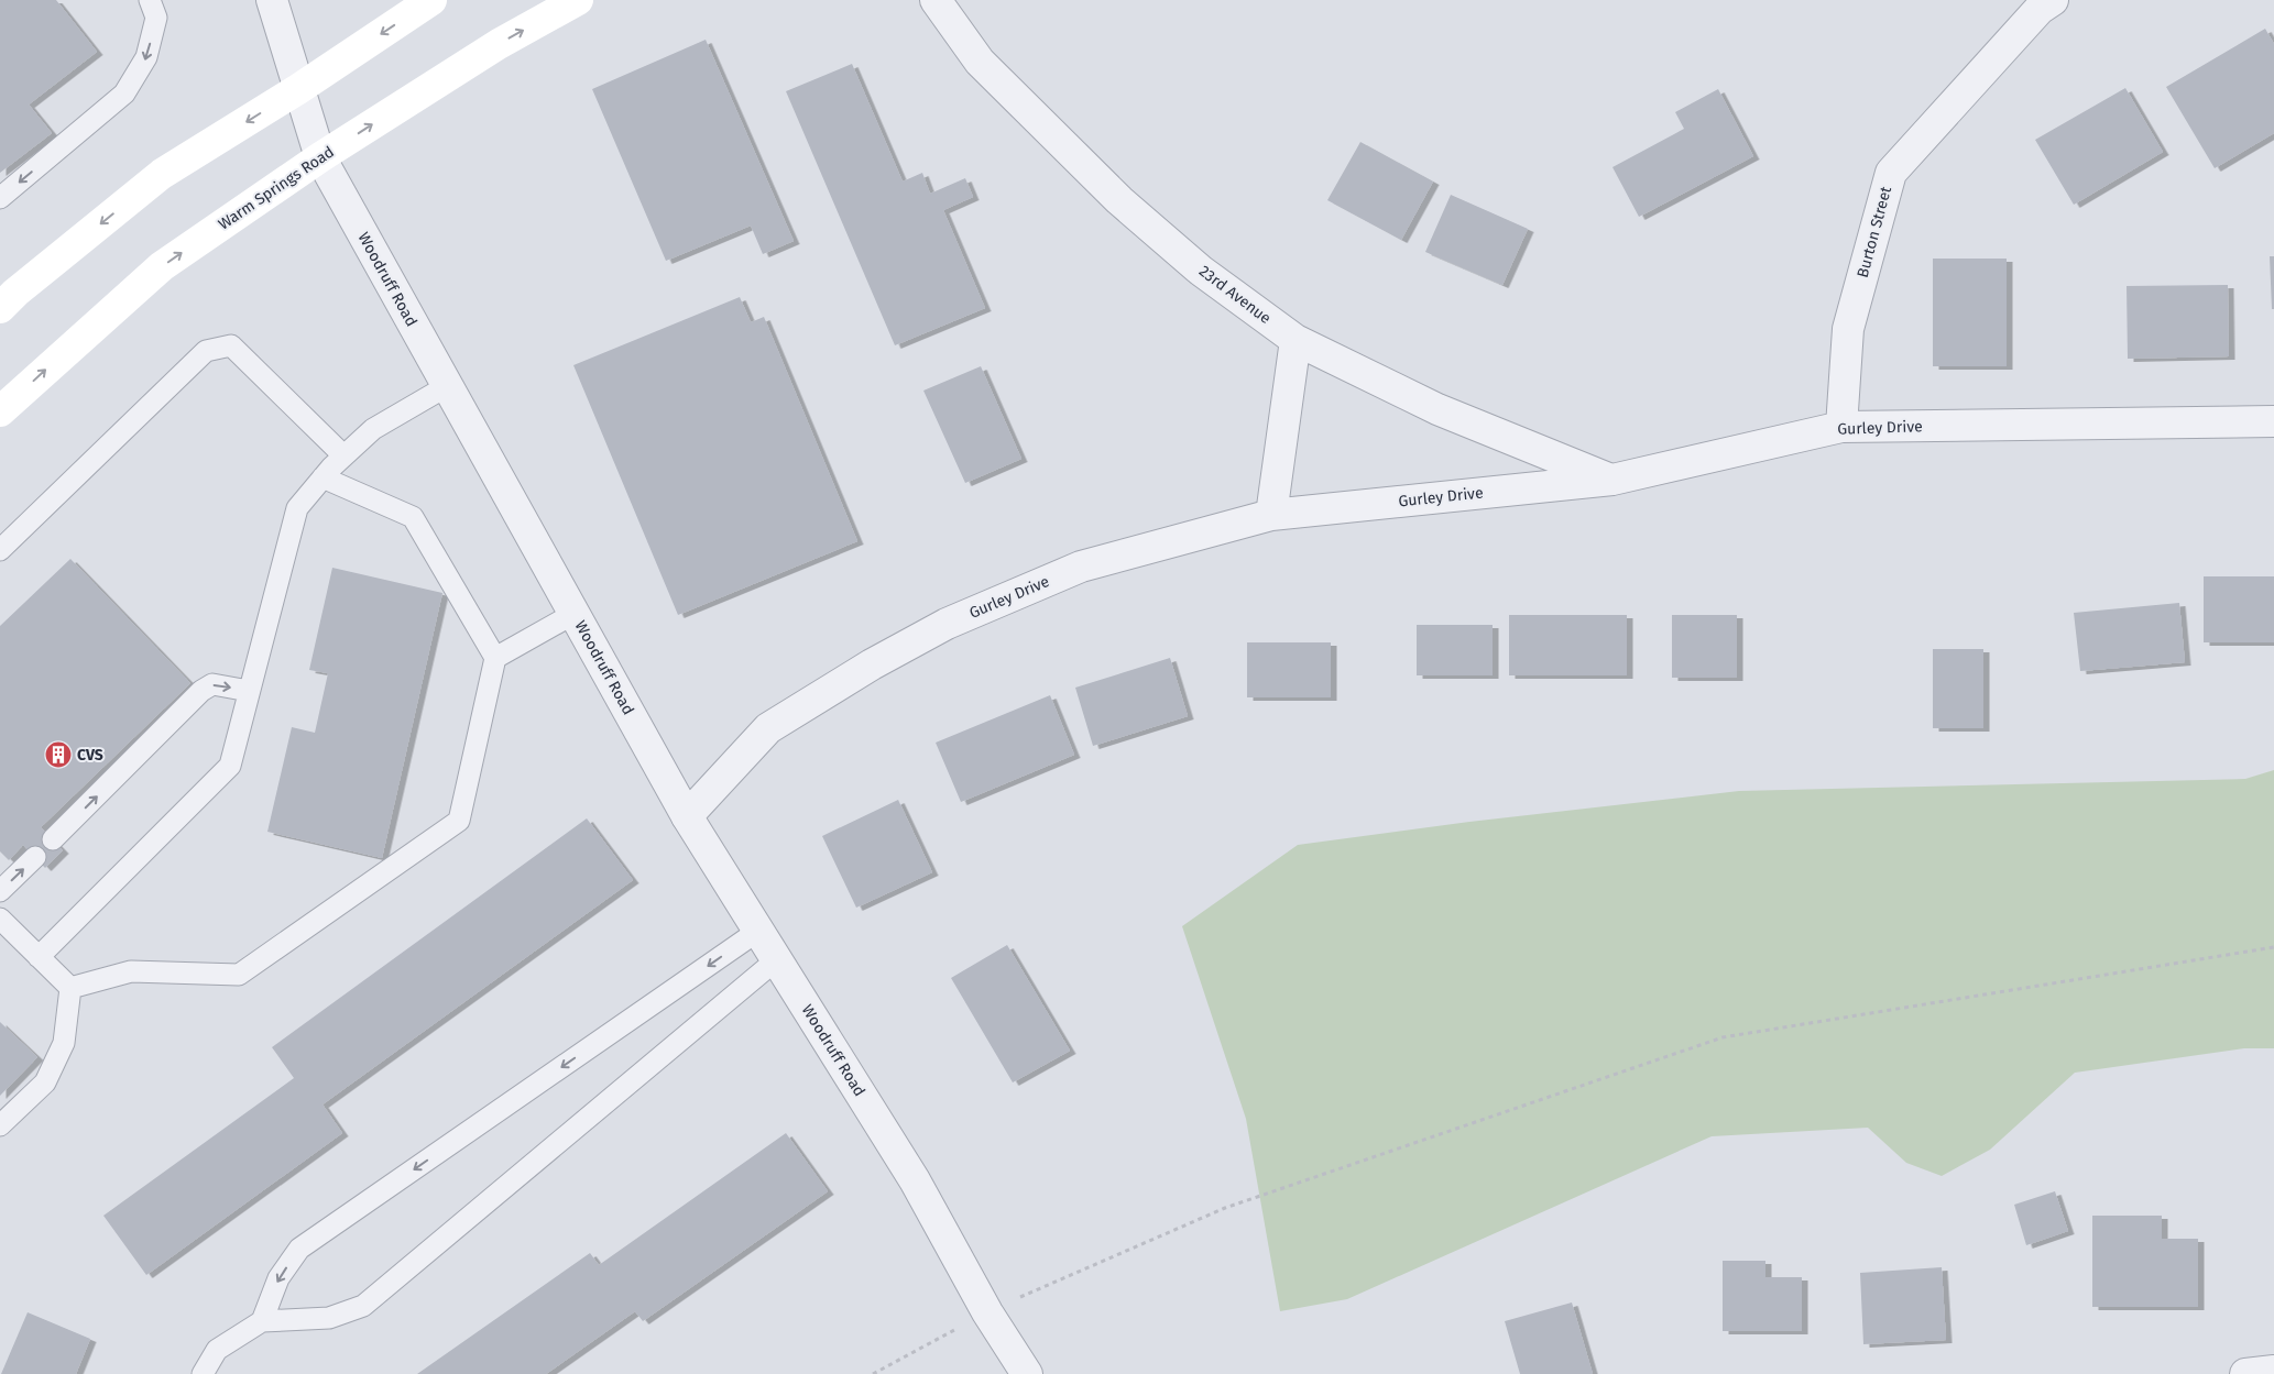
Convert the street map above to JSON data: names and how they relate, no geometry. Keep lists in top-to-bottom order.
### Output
{
  "streets": {
    "main road": ["Warm Springs Road"],
    "street": [
      "Burton Street",
      "Woodruff Road",
      "23rd Avenue",
      "Gurley Drive"
    ]
  },
  "crossings": [
    ["Warm Springs Road", "Woodruff Road"],
    ["Burton Street", "Gurley Drive"],
    ["Woodruff Road", "Gurley Drive"],
    ["23rd Avenue", "Gurley Drive"]
  ],
  "places": {
    "building": ["CVS"]
  }
}
